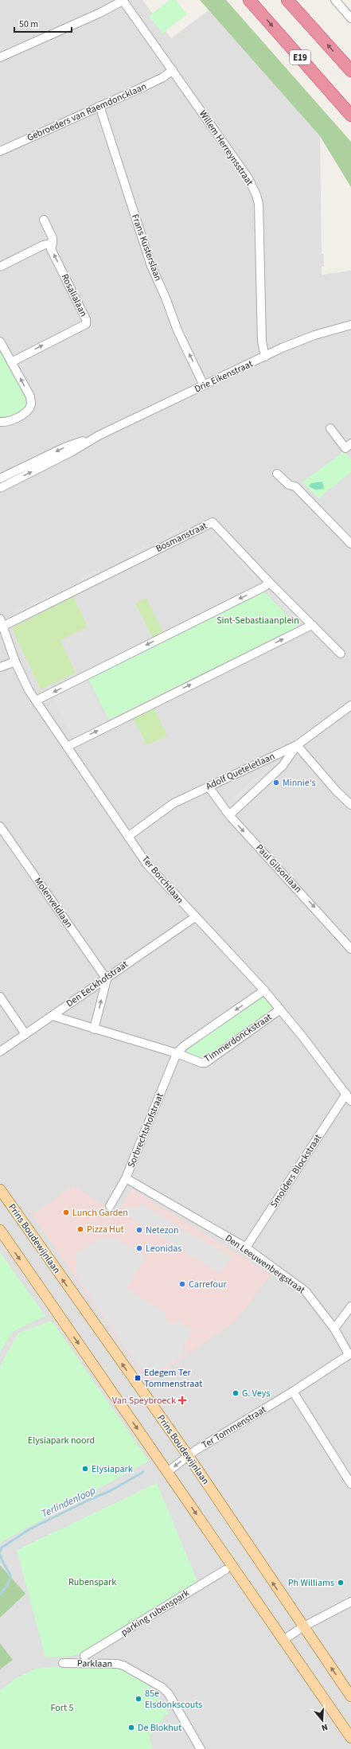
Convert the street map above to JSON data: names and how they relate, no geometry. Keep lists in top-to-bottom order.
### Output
{
  "streets": {
    "highway": ["E19"],
    "main road": ["Prins Boudewijnlaan"],
    "street": [
      "Gebroeders van Raemdoncklaan",
      "Willem Herreynsstraat",
      "Frans Kusterslaan",
      "Rosalialaan",
      "Drie Eikenstraat",
      "Bosmanstraat",
      "Adolf Queteletlaan",
      "Paul Gilsonlaan",
      "Ter Borchtlaan",
      "Molenveldlaan",
      "Den Eeckhofstraat",
      "Timmerdonckstraat",
      "Sorbrechtshofstraat",
      "Smolders Blockstraat",
      "Den Leeuwenbergstraat",
      "Ter Tommenstraat",
      "parking rubenspark",
      "Parklaan"
    ]
  },
  "crossings": [
    ["Gebroeders van Raemdoncklaan", "Willem Herreynsstraat"],
    ["Gebroeders van Raemdoncklaan", "Frans Kusterslaan"],
    ["Willem Herreynsstraat", "Drie Eikenstraat"],
    ["Frans Kusterslaan", "Drie Eikenstraat"],
    ["Bosmanstraat", "Ter Borchtlaan"],
    ["Adolf Queteletlaan", "Paul Gilsonlaan"],
    ["Adolf Queteletlaan", "Ter Borchtlaan"],
    ["Ter Borchtlaan", "Den Eeckhofstraat"],
    ["Ter Borchtlaan", "Timmerdonckstraat"],
    ["Ter Borchtlaan", "Smolders Blockstraat"],
    ["Molenveldlaan", "Den Eeckhofstraat"],
    ["Den Eeckhofstraat", "Timmerdonckstraat"],
    ["Timmerdonckstraat", "Sorbrechtshofstraat"],
    ["Sorbrechtshofstraat", "Den Leeuwenbergstraat"],
    ["Smolders Blockstraat", "Den Leeuwenbergstraat"],
    ["Prins Boudewijnlaan", "Ter Tommenstraat"],
    ["Den Leeuwenbergstraat", "Ter Tommenstraat"]
  ],
  "one_way": ["Frans Kusterslaan", "Paul Gilsonlaan"],
  "water": ["Terlindenloop"],
  "parks": [
    "Sint-Sebastiaanplein",
    "Elysiapark noord",
    "Rubenspark",
    "Fort 5"
  ],
  "places": {
    "other": [
      "Minnie's",
      "Lunch Garden",
      "Pizza Hut",
      "Netezon",
      "Leonidas",
      "Carrefour",
      "G. Veys",
      "Elysiapark",
      "Ph Williams",
      "85e Elsdonkscouts",
      "De Blokhut"
    ],
    "transit": ["Edegem Ter Tommenstraat"],
    "health": ["Van Speybroeck"]
  },
  "scale_bar": "50 m",
  "north": "bottom"
}
